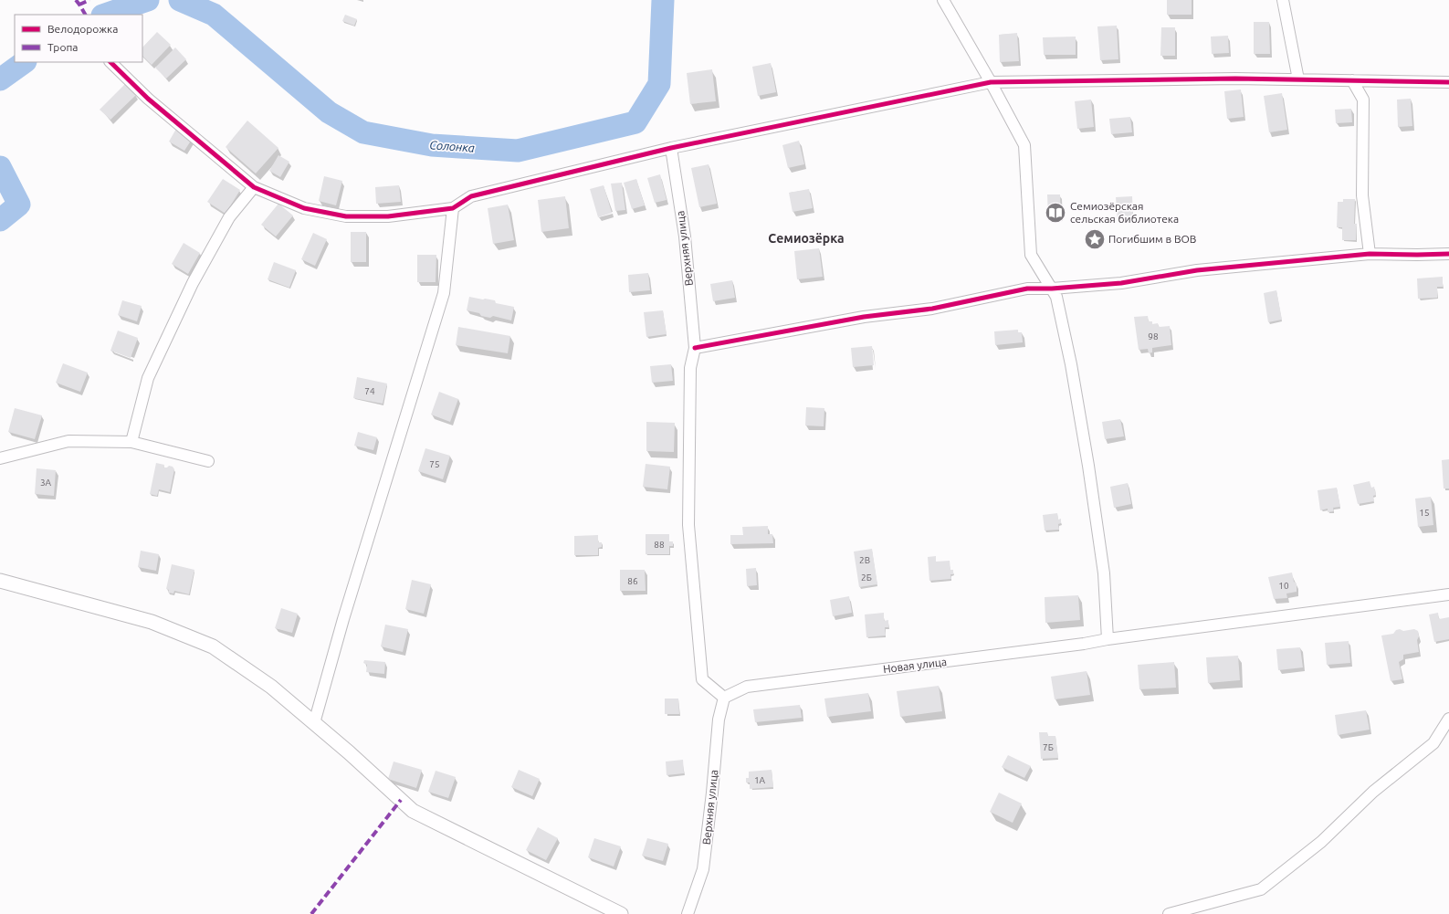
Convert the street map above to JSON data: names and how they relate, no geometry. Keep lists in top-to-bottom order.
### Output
{
  "streets": {
    "street": ["Верхняя улица", "Новая улица"]
  },
  "crossings": [
    ["Верхняя улица", "Новая улица"]
  ],
  "districts": ["Семиозёрка"],
  "water": ["Солонка"],
  "places": {
    "library": ["Семиозёрская сельская библиотека"],
    "place": ["Погибшим в ВОВ"]
  },
  "house_numbers": [
    "98",
    "74",
    "75",
    "3А",
    "15",
    "88",
    "2В",
    "2Б",
    "86",
    "10",
    "7Б",
    "1А"
  ],
  "legend": ["Велодорожка", "Тропа"]
}
